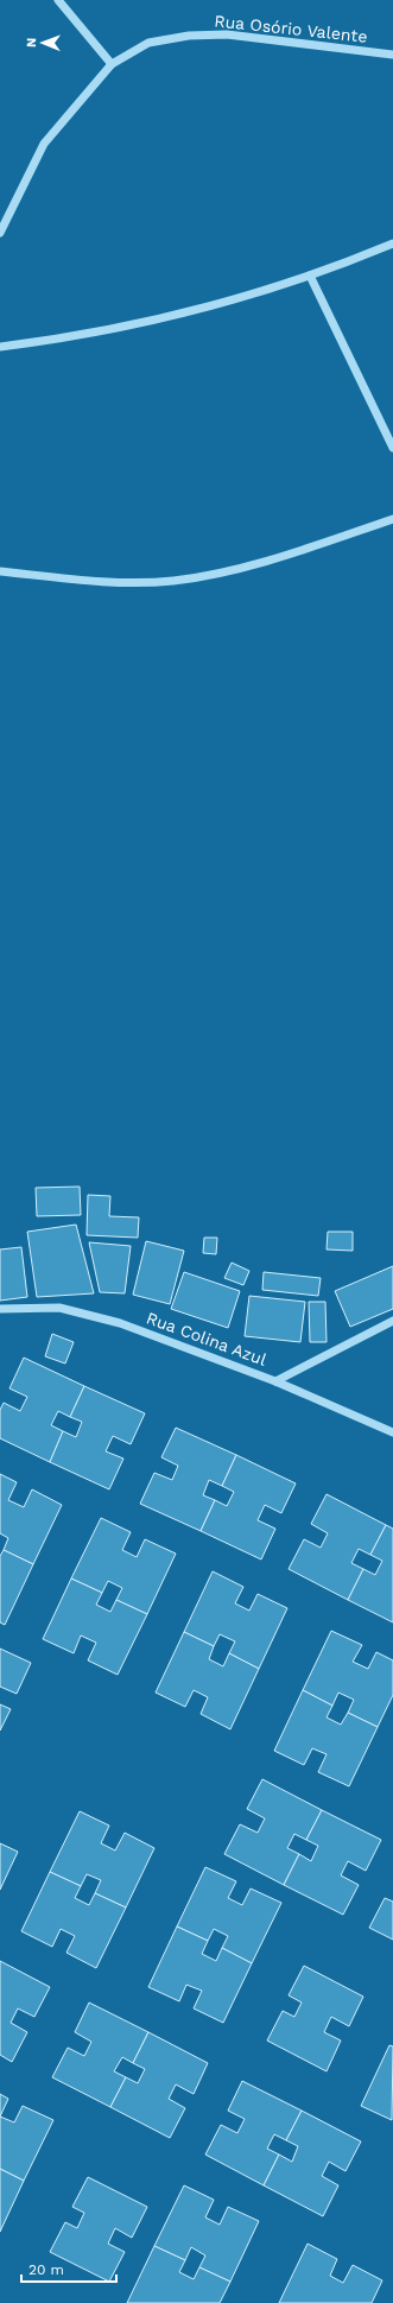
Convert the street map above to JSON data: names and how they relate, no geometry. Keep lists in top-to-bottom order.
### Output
{
  "streets": {
    "street": ["Rua Osório Valente", "Rua Colina Azul"]
  },
  "scale_bar": "20 m",
  "north": "left"
}
